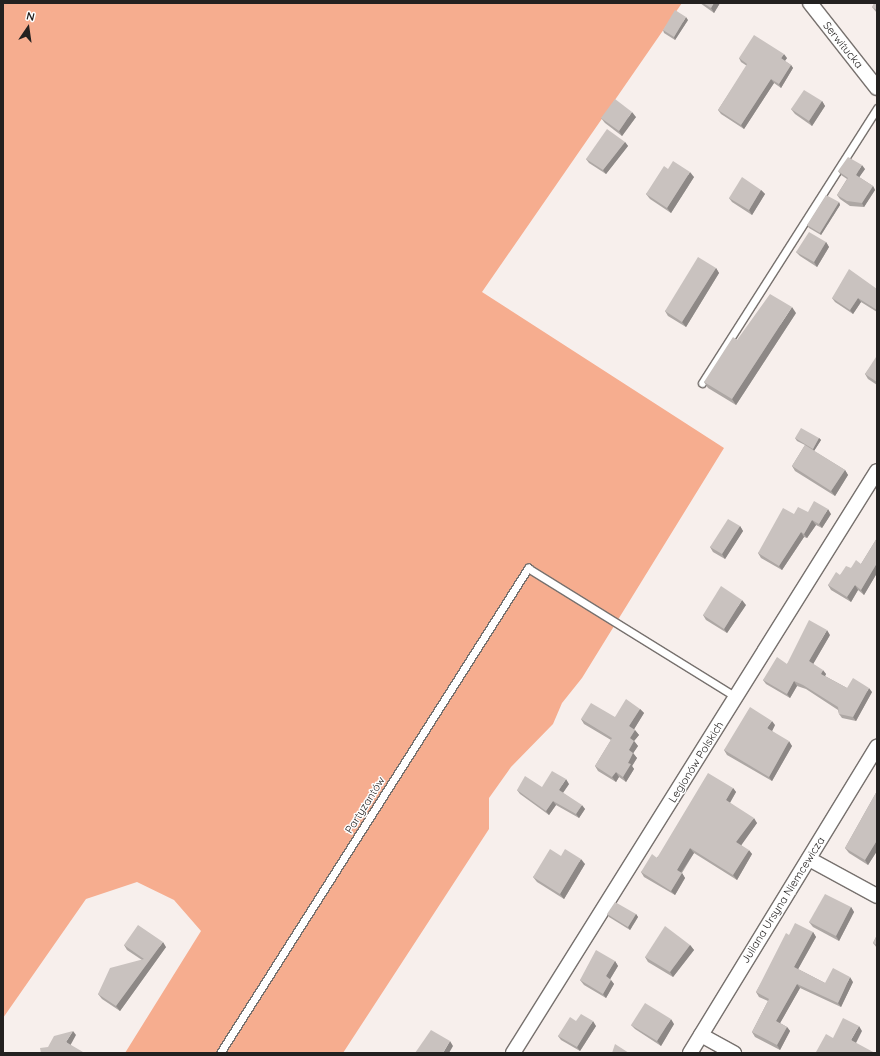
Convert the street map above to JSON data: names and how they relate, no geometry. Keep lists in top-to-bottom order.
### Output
{
  "streets": {
    "street": ["Serwitucka", "Legionów Polskich", "Juliana Ursyna Niemcewicza"],
    "lane": ["Partyzantów"]
  },
  "crossings": [
    ["Legionów Polskich", "Partyzantów"]
  ],
  "north": "top"
}
